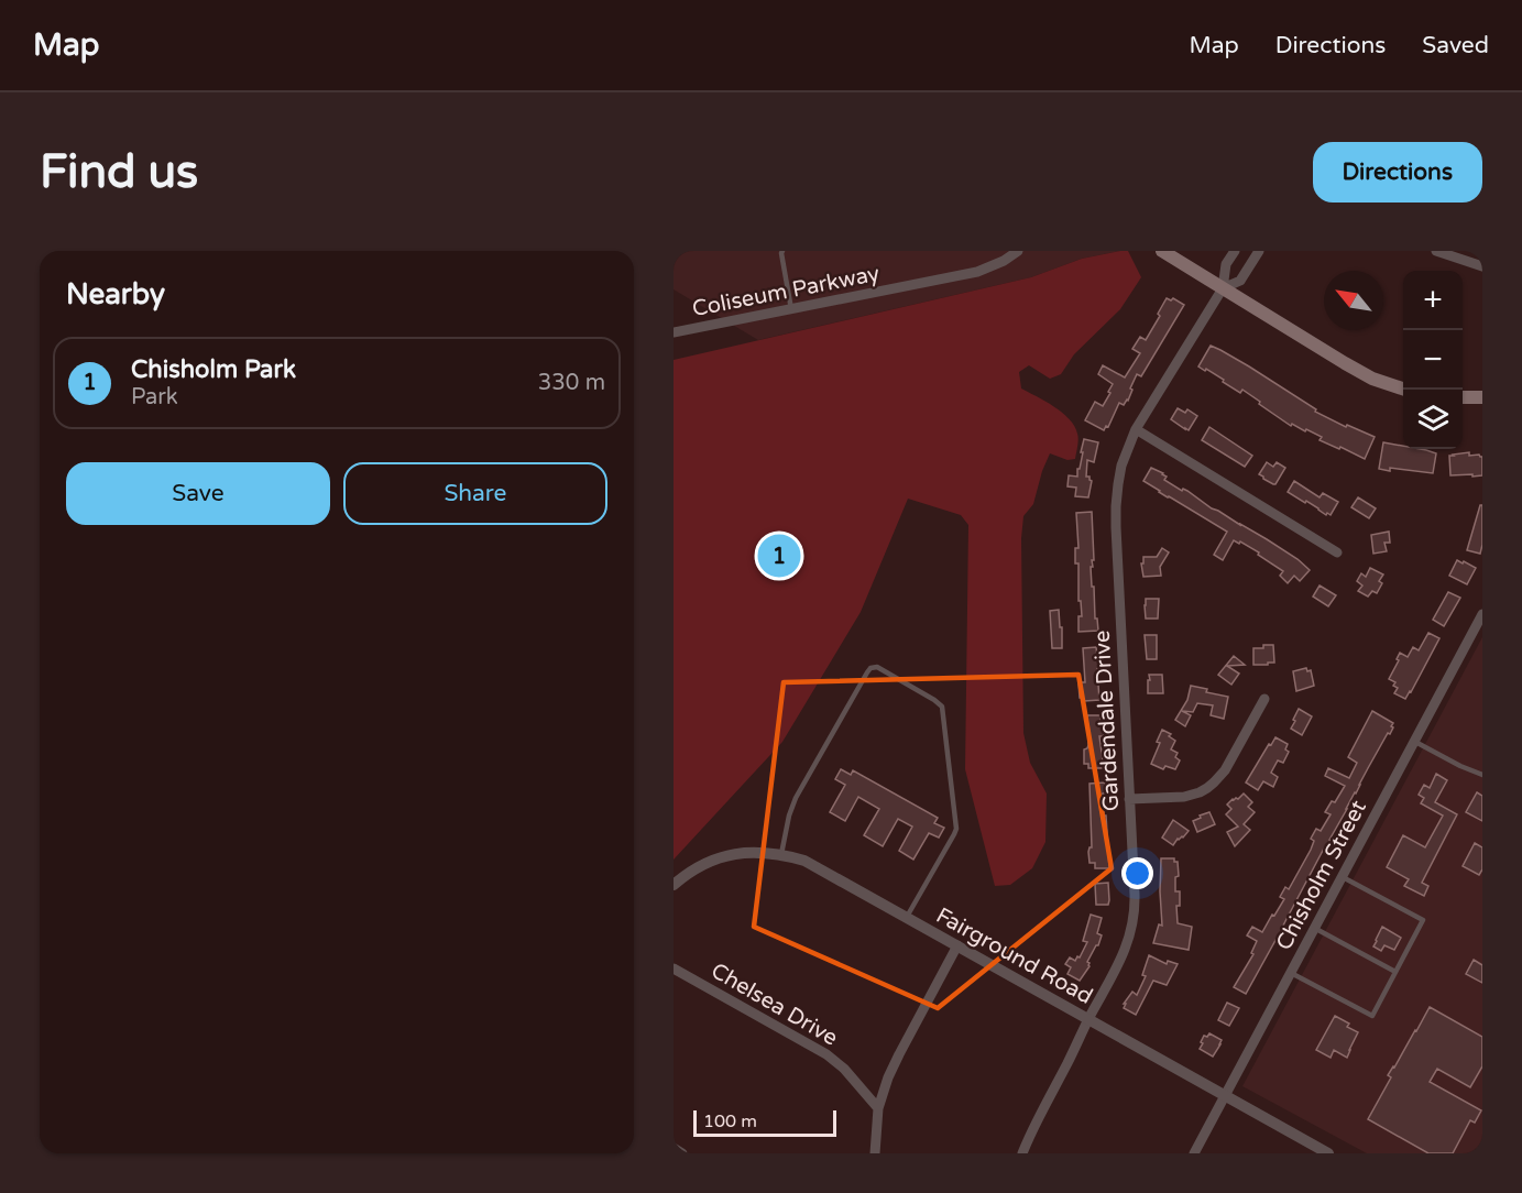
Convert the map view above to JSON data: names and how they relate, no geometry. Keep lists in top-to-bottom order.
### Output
{
  "streets": {
    "street": [
      "Coliseum Parkway",
      "Gardendale Drive",
      "Chisholm Street",
      "Fairground Road",
      "Chelsea Drive"
    ]
  },
  "crossings": [
    ["Gardendale Drive", "Fairground Road"],
    ["Chisholm Street", "Fairground Road"]
  ],
  "scale_bar": "100 m",
  "north": "top left",
  "page": {
    "header": "Map",
    "nav": ["Map", "Directions", "Saved"],
    "buttons": [
      "Directions",
      ["Save", "Share"]
    ],
    "title": "Find us",
    "heading": "Nearby",
    "map_buttons": ["+", "−"],
    "list": [
      {
        "mark": "1",
        "name": "Chisholm Park",
        "note": "Park",
        "value": "330 m"
      }
    ],
    "pins": "1",
    "scale": "100 m"
  }
}
